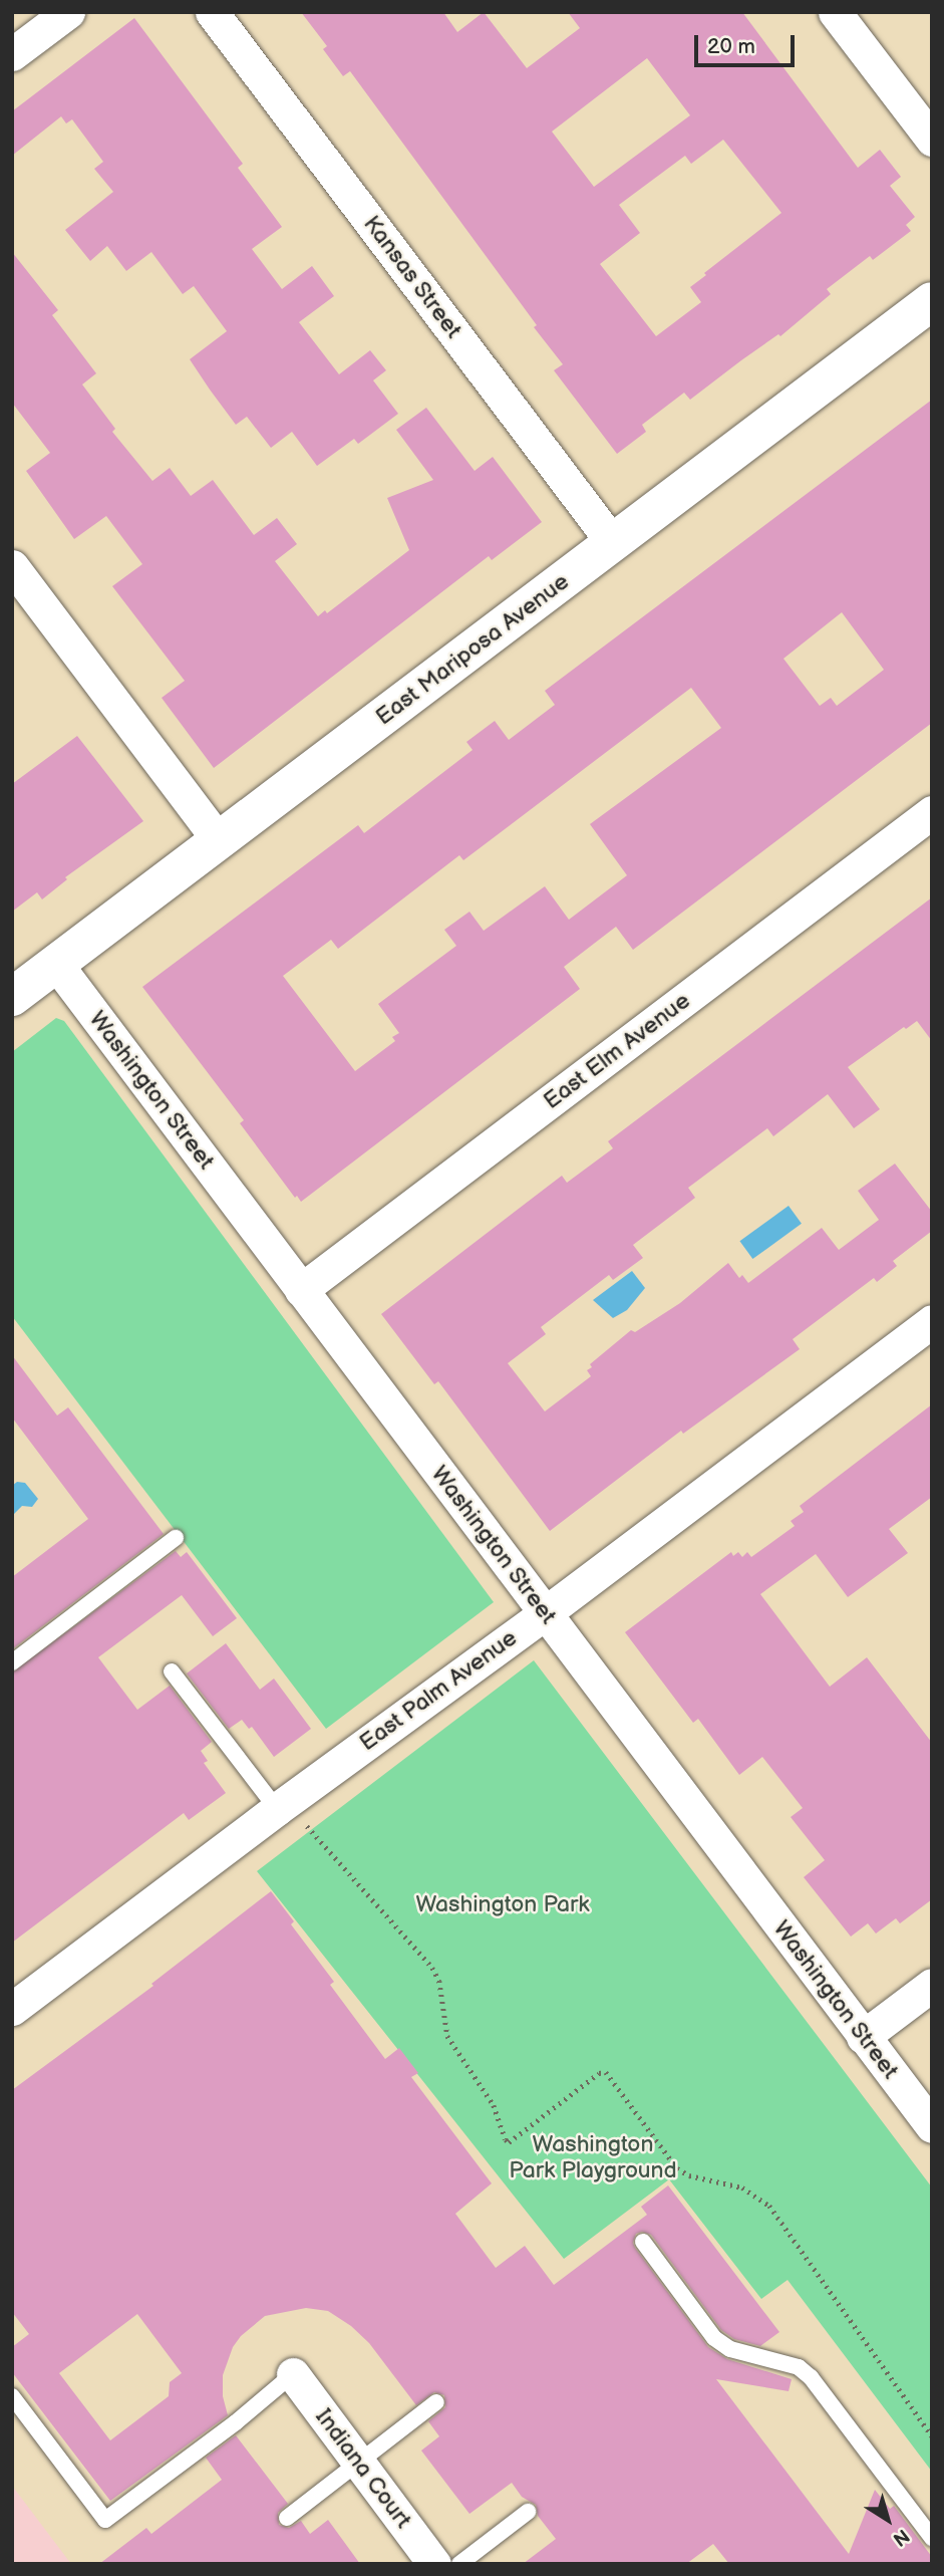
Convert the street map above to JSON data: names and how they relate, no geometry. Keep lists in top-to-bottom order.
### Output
{
  "streets": {
    "street": [
      "Kansas Street",
      "East Mariposa Avenue",
      "East Elm Avenue",
      "Washington Street",
      "East Palm Avenue",
      "Indiana Court"
    ]
  },
  "crossings": [
    ["Kansas Street", "East Mariposa Avenue"],
    ["East Mariposa Avenue", "Washington Street"],
    ["East Elm Avenue", "Washington Street"],
    ["Washington Street", "East Palm Avenue"]
  ],
  "parks": ["Washington Park", "Washington Park Playground"],
  "scale_bar": "20 m",
  "north": "bottom right"
}
